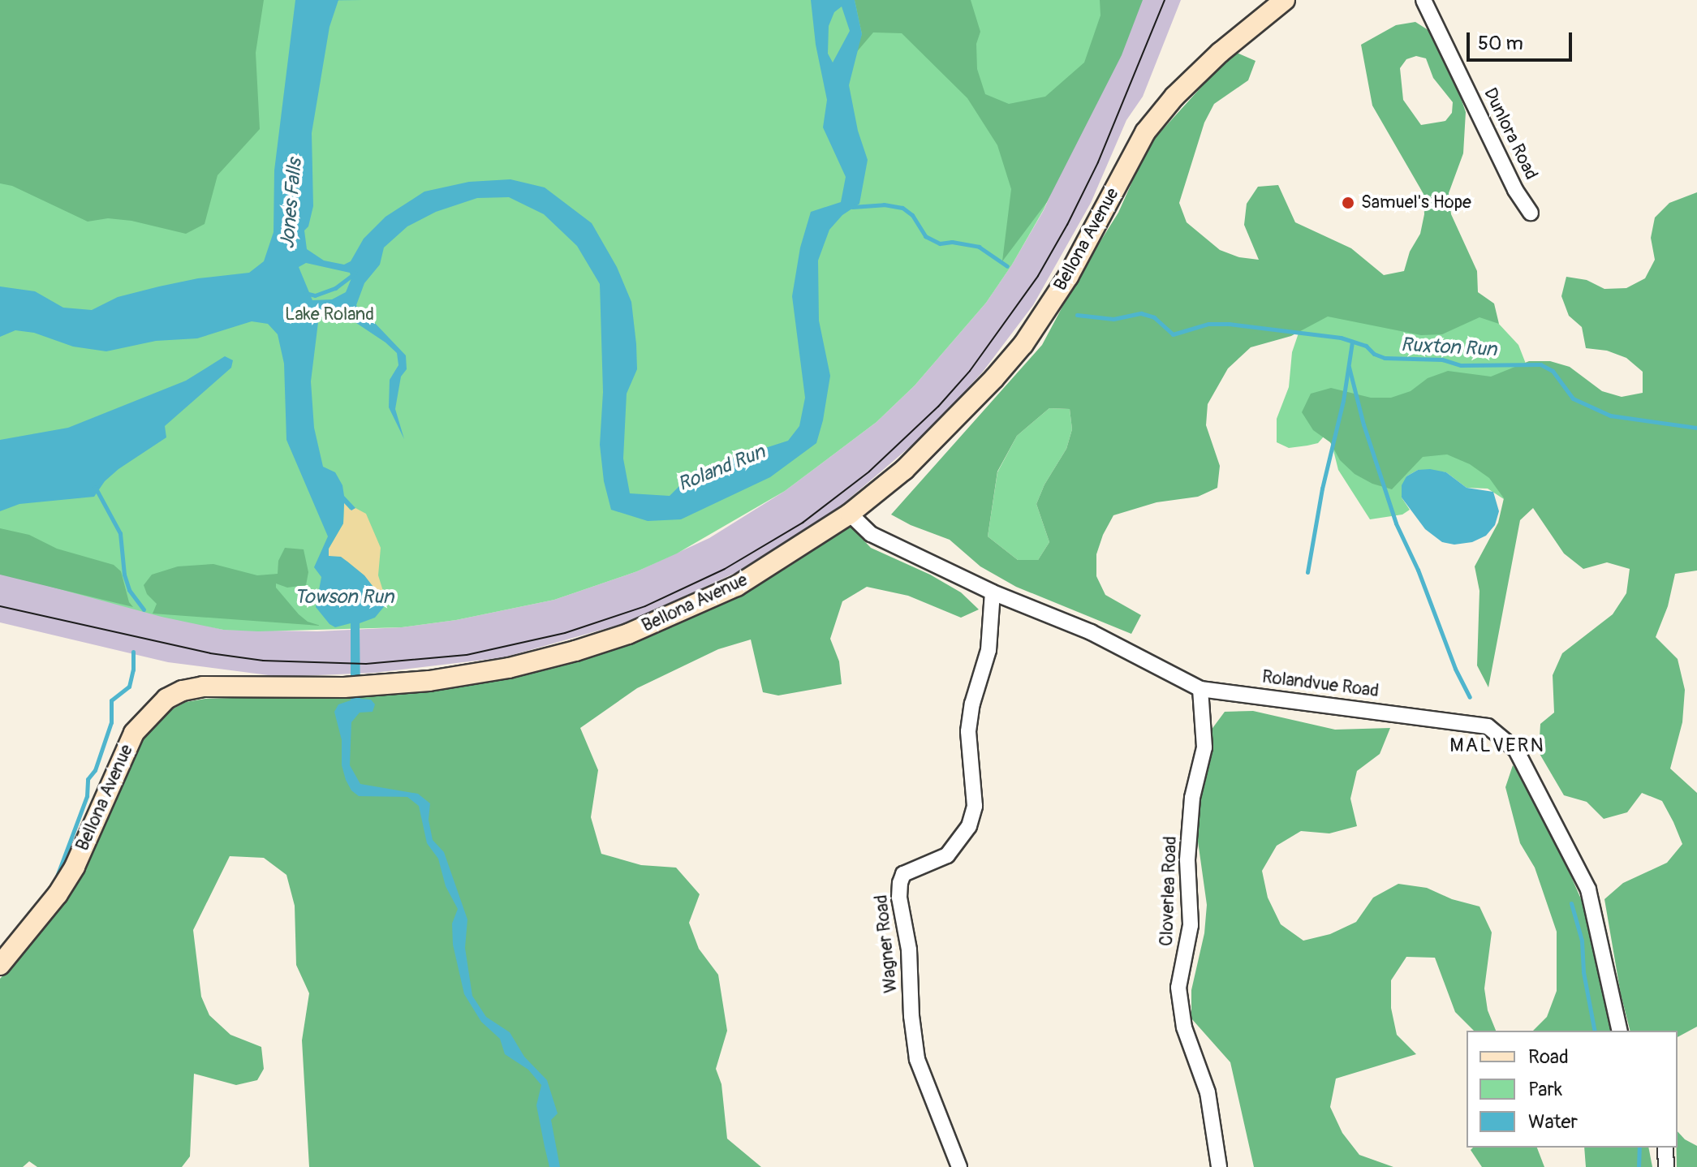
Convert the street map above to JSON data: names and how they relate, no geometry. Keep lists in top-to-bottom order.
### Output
{
  "streets": {
    "main road": ["Bellona Avenue"],
    "street": [
      "Dunlora Road",
      "Rolandvue Road",
      "Cloverlea Road",
      "Wagner Road"
    ]
  },
  "crossings": [
    ["Bellona Avenue", "Rolandvue Road"],
    ["Rolandvue Road", "Cloverlea Road"],
    ["Rolandvue Road", "Wagner Road"]
  ],
  "districts": ["MALVERN"],
  "water": [
    "Jones Falls",
    "Ruxton Run",
    "Roland Run",
    "Towson Run"
  ],
  "parks": ["Lake Roland"],
  "places": ["Samuel's Hope"],
  "legend": ["Road", "Park", "Water"],
  "scale_bar": "50 m"
}
